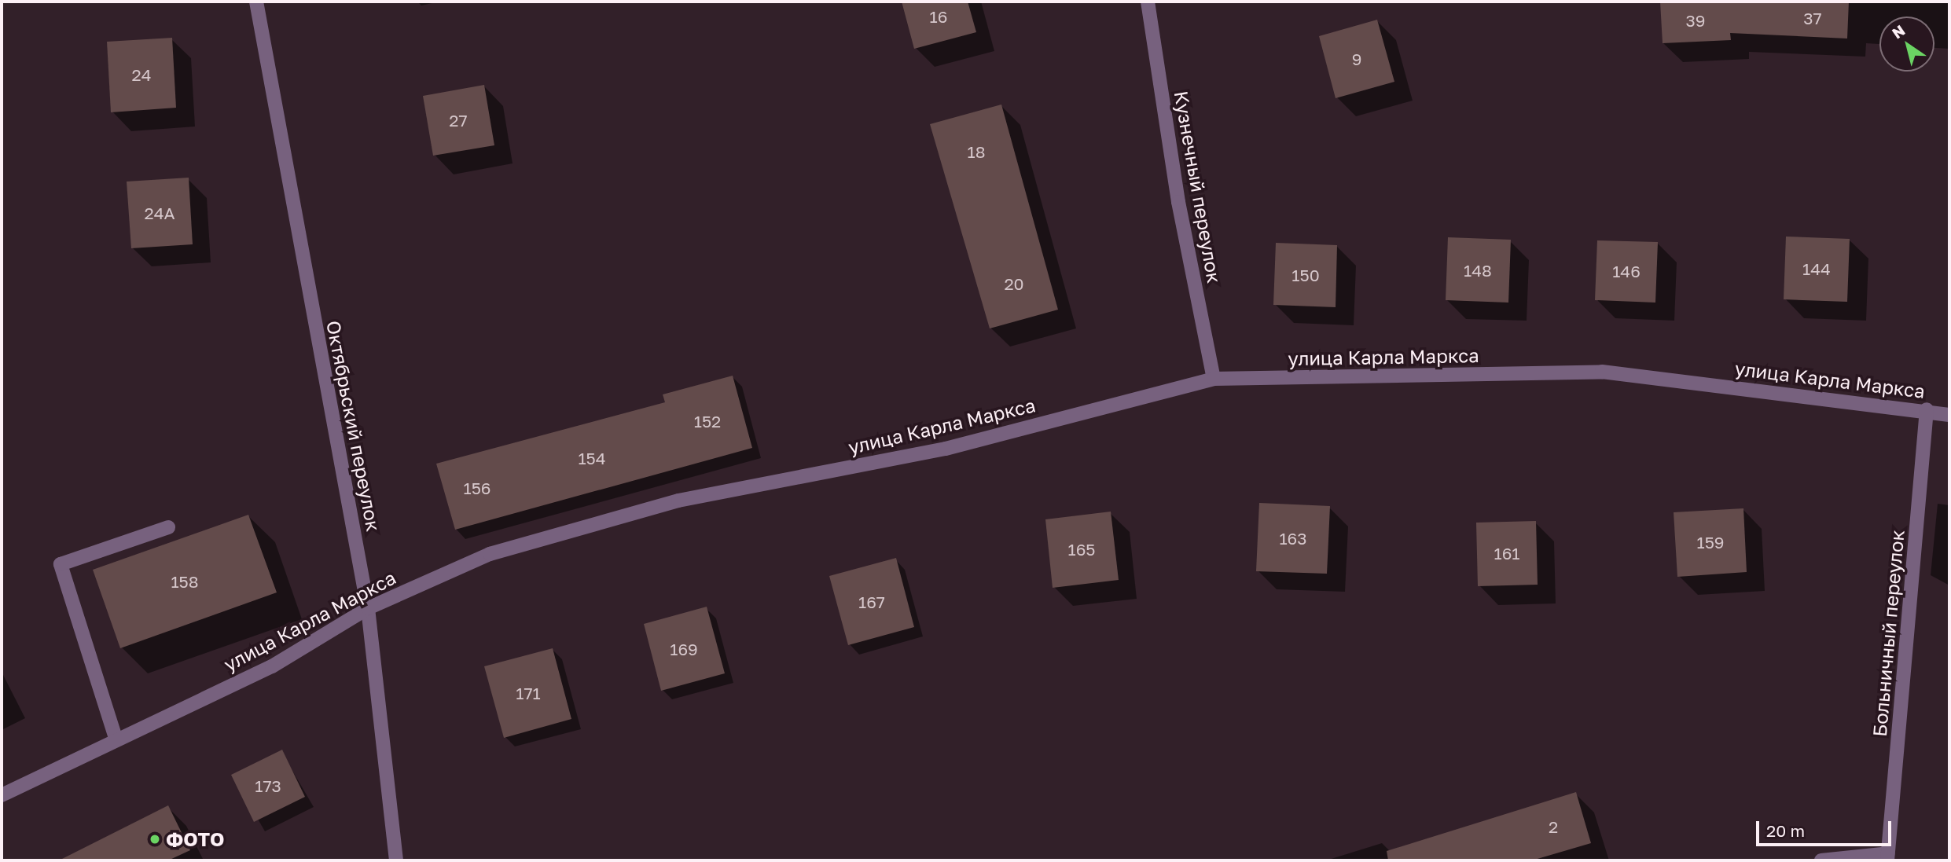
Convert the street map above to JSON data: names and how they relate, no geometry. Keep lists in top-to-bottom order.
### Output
{
  "streets": {
    "street": [
      "Кузнечный переулок",
      "улица Карла Маркса",
      "Октябрьский переулок",
      "Больничный переулок"
    ]
  },
  "crossings": [
    ["Кузнечный переулок", "улица Карла Маркса"],
    ["улица Карла Маркса", "Октябрьский переулок"],
    ["улица Карла Маркса", "Больничный переулок"]
  ],
  "places": ["ФОТО"],
  "house_numbers": [
    "16",
    "37",
    "39",
    "9",
    "24",
    "27",
    "18",
    "24А",
    "144",
    "148",
    "146",
    "150",
    "20",
    "152",
    "154",
    "156",
    "163",
    "159",
    "165",
    "161",
    "158",
    "167",
    "169",
    "171",
    "173",
    "2"
  ],
  "scale_bar": "20 m",
  "north": "top left"
}
